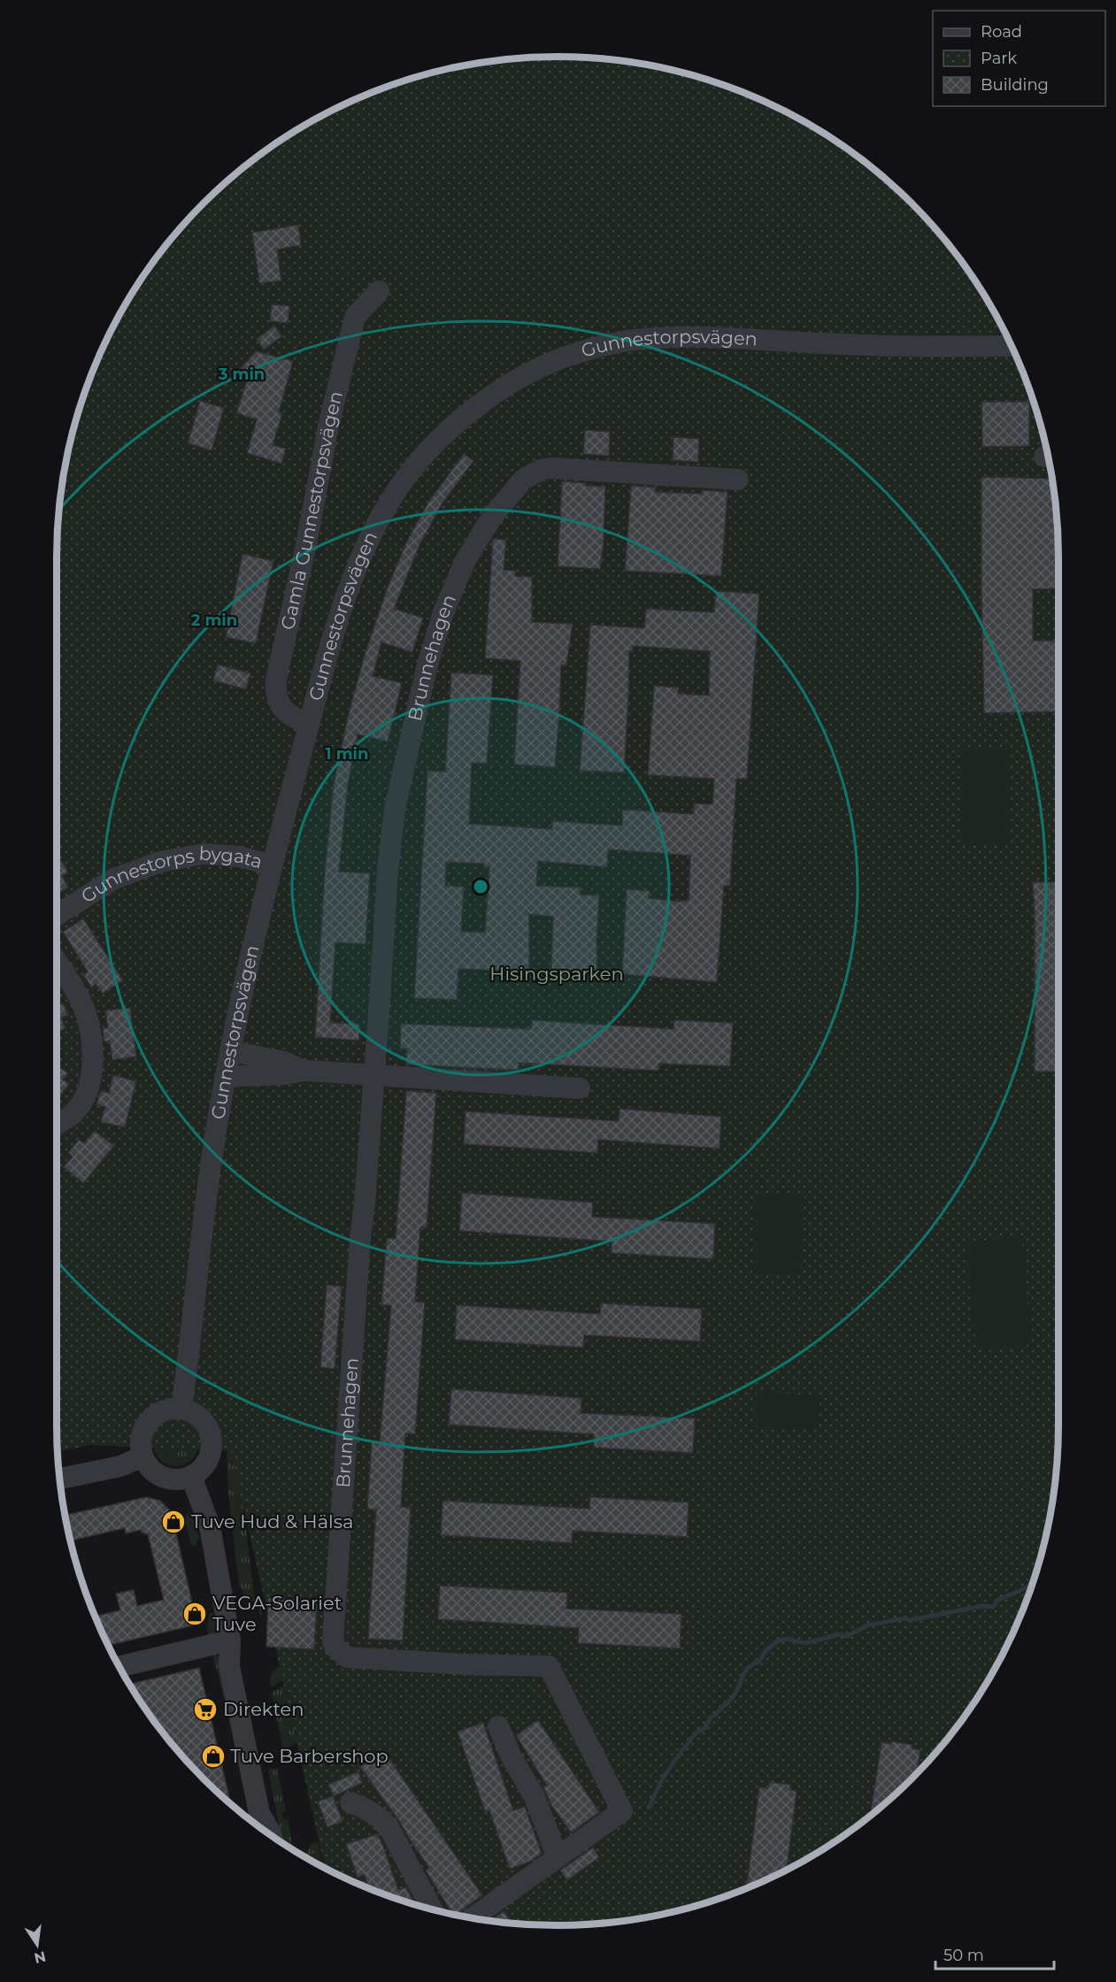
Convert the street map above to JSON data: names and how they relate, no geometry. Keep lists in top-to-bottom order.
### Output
{
  "streets": {
    "street": [
      "Gunnestorpsvägen",
      "Gamla Gunnestorpsvägen",
      "Brunnehagen",
      "Gunnestorps bygata"
    ]
  },
  "crossings": [
    ["Gunnestorpsvägen", "Gamla Gunnestorpsvägen"],
    ["Gunnestorpsvägen", "Gunnestorps bygata"]
  ],
  "parks": ["Hisingsparken"],
  "places": {
    "shop": ["Tuve Hud & Hälsa", "VEGA-Solariet Tuve", "Tuve Barbershop"],
    "supermarket": ["Direkten"]
  },
  "legend": ["Road", "Park", "Building"],
  "scale_bar": "50 m",
  "north": "bottom",
  "rings": ["3 min", "2 min", "1 min"]
}
